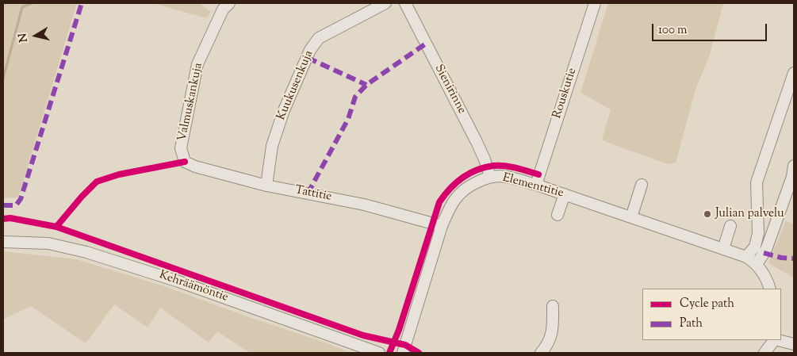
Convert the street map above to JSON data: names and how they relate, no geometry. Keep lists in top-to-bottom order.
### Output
{
  "streets": {
    "street": [
      "Kuukusenkuja",
      "Sienirinne",
      "Rouskutie",
      "Valmuskankuja",
      "Elementtitie",
      "Tattitie",
      "Kehräämöntie"
    ]
  },
  "crossings": [
    ["Kuukusenkuja", "Tattitie"],
    ["Sienirinne", "Elementtitie"],
    ["Rouskutie", "Elementtitie"],
    ["Valmuskankuja", "Tattitie"],
    ["Elementtitie", "Tattitie"]
  ],
  "places": ["Julian palvelu"],
  "legend": ["Cycle path", "Path"],
  "scale_bar": "100 m",
  "north": "left"
}
